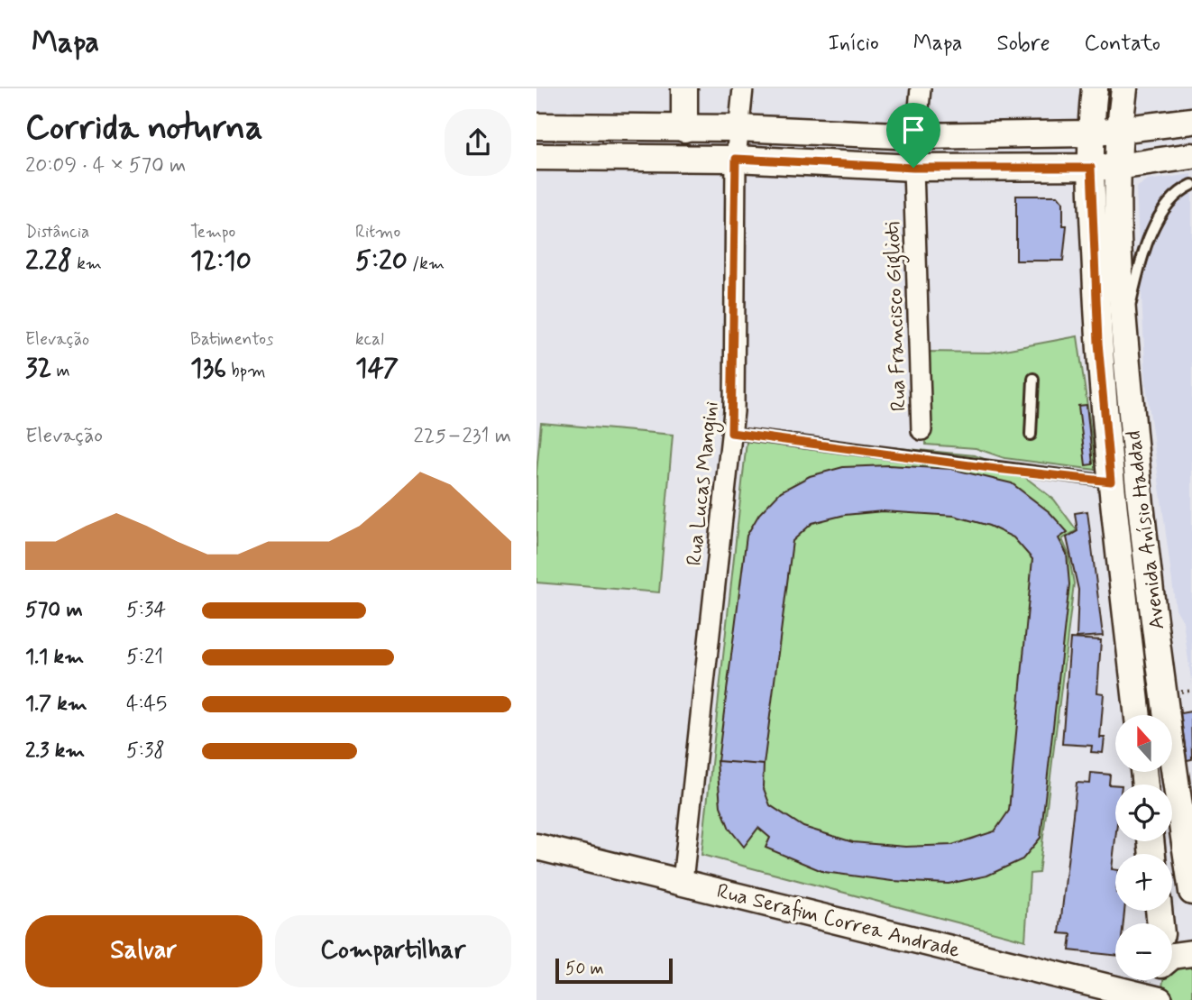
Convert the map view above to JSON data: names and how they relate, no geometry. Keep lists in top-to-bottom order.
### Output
{
  "streets": {
    "main road": ["Avenida Anísio Haddad", "Rua Serafim Correa Andrade"],
    "street": ["Rua Francisco Giglioti", "Rua Lucas Mangini"]
  },
  "crossings": [
    ["Rua Lucas Mangini", "Rua Serafim Correa Andrade"]
  ],
  "scale_bar": "50 m",
  "north": "top",
  "page": {
    "header": "Mapa",
    "nav": [
      "Início",
      "Mapa",
      "Sobre",
      "Contato"
    ],
    "heading": ["Corrida noturna", "20:09 · 4 × 570 m"],
    "stats": [
      ["Distância", "2.28 km"],
      ["Tempo", "12:10"],
      ["Ritmo", "5:20 /km"],
      ["Elevação", "32 m"],
      ["Batimentos", "136 bpm"],
      ["kcal", "147"]
    ],
    "chart": ["Elevação", "225–231 m"],
    "list": [
      {
        "name": "570 m",
        "note": "5:34"
      },
      {
        "name": "1.1 km",
        "note": "5:21"
      },
      {
        "name": "1.7 km",
        "note": "4:45"
      },
      {
        "name": "2.3 km",
        "note": "5:38"
      }
    ],
    "map_buttons": ["+", "−"],
    "buttons": ["Salvar", "Compartilhar"],
    "scale": "50 m"
  }
}
